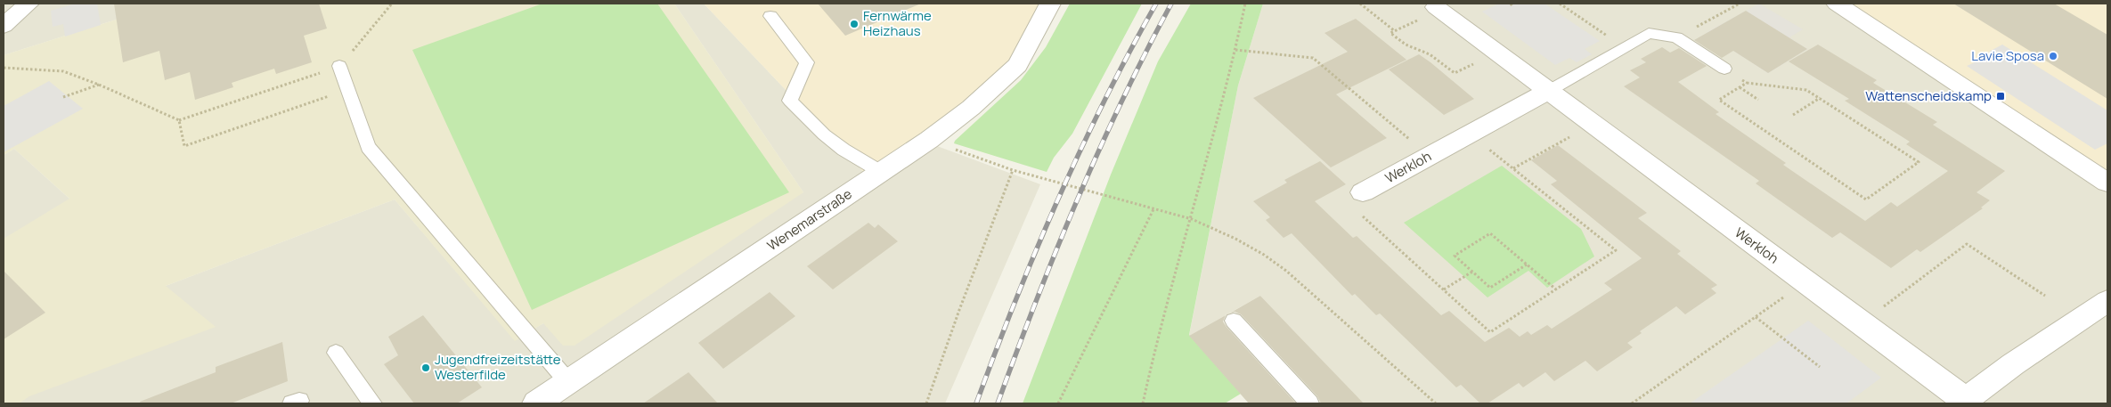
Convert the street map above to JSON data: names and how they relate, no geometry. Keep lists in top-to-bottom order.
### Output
{
  "streets": {
    "street": ["Werkloh", "Wenemarstraße"]
  },
  "places": {
    "other": ["Fernwärme Heizhaus", "Lavie Sposa", "Jugendfreizeitstätte Westerfilde"],
    "transit": ["Wattenscheidskamp"]
  }
}
